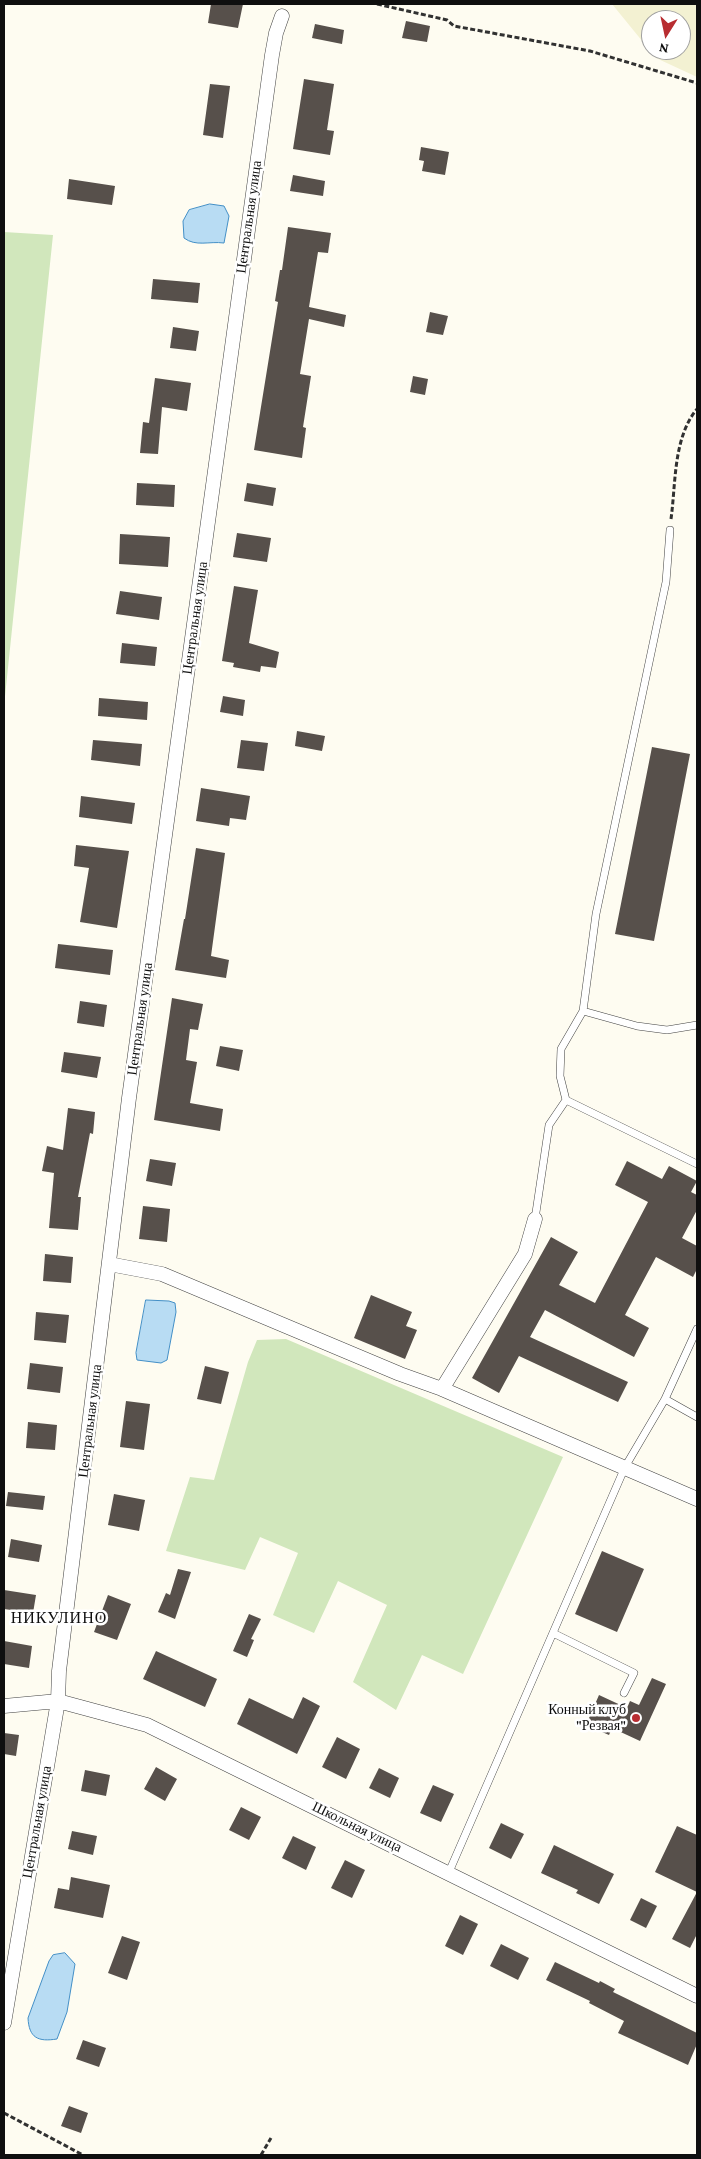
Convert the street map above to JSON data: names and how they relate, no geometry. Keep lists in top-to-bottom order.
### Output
{
  "streets": {
    "street": ["Центральная улица", "Школьная улица"]
  },
  "crossings": [
    ["Центральная улица", "Школьная улица"]
  ],
  "districts": ["НИКУЛИНО"],
  "places": ["Конный клуб \"Резвая\""],
  "north": "bottom"
}
